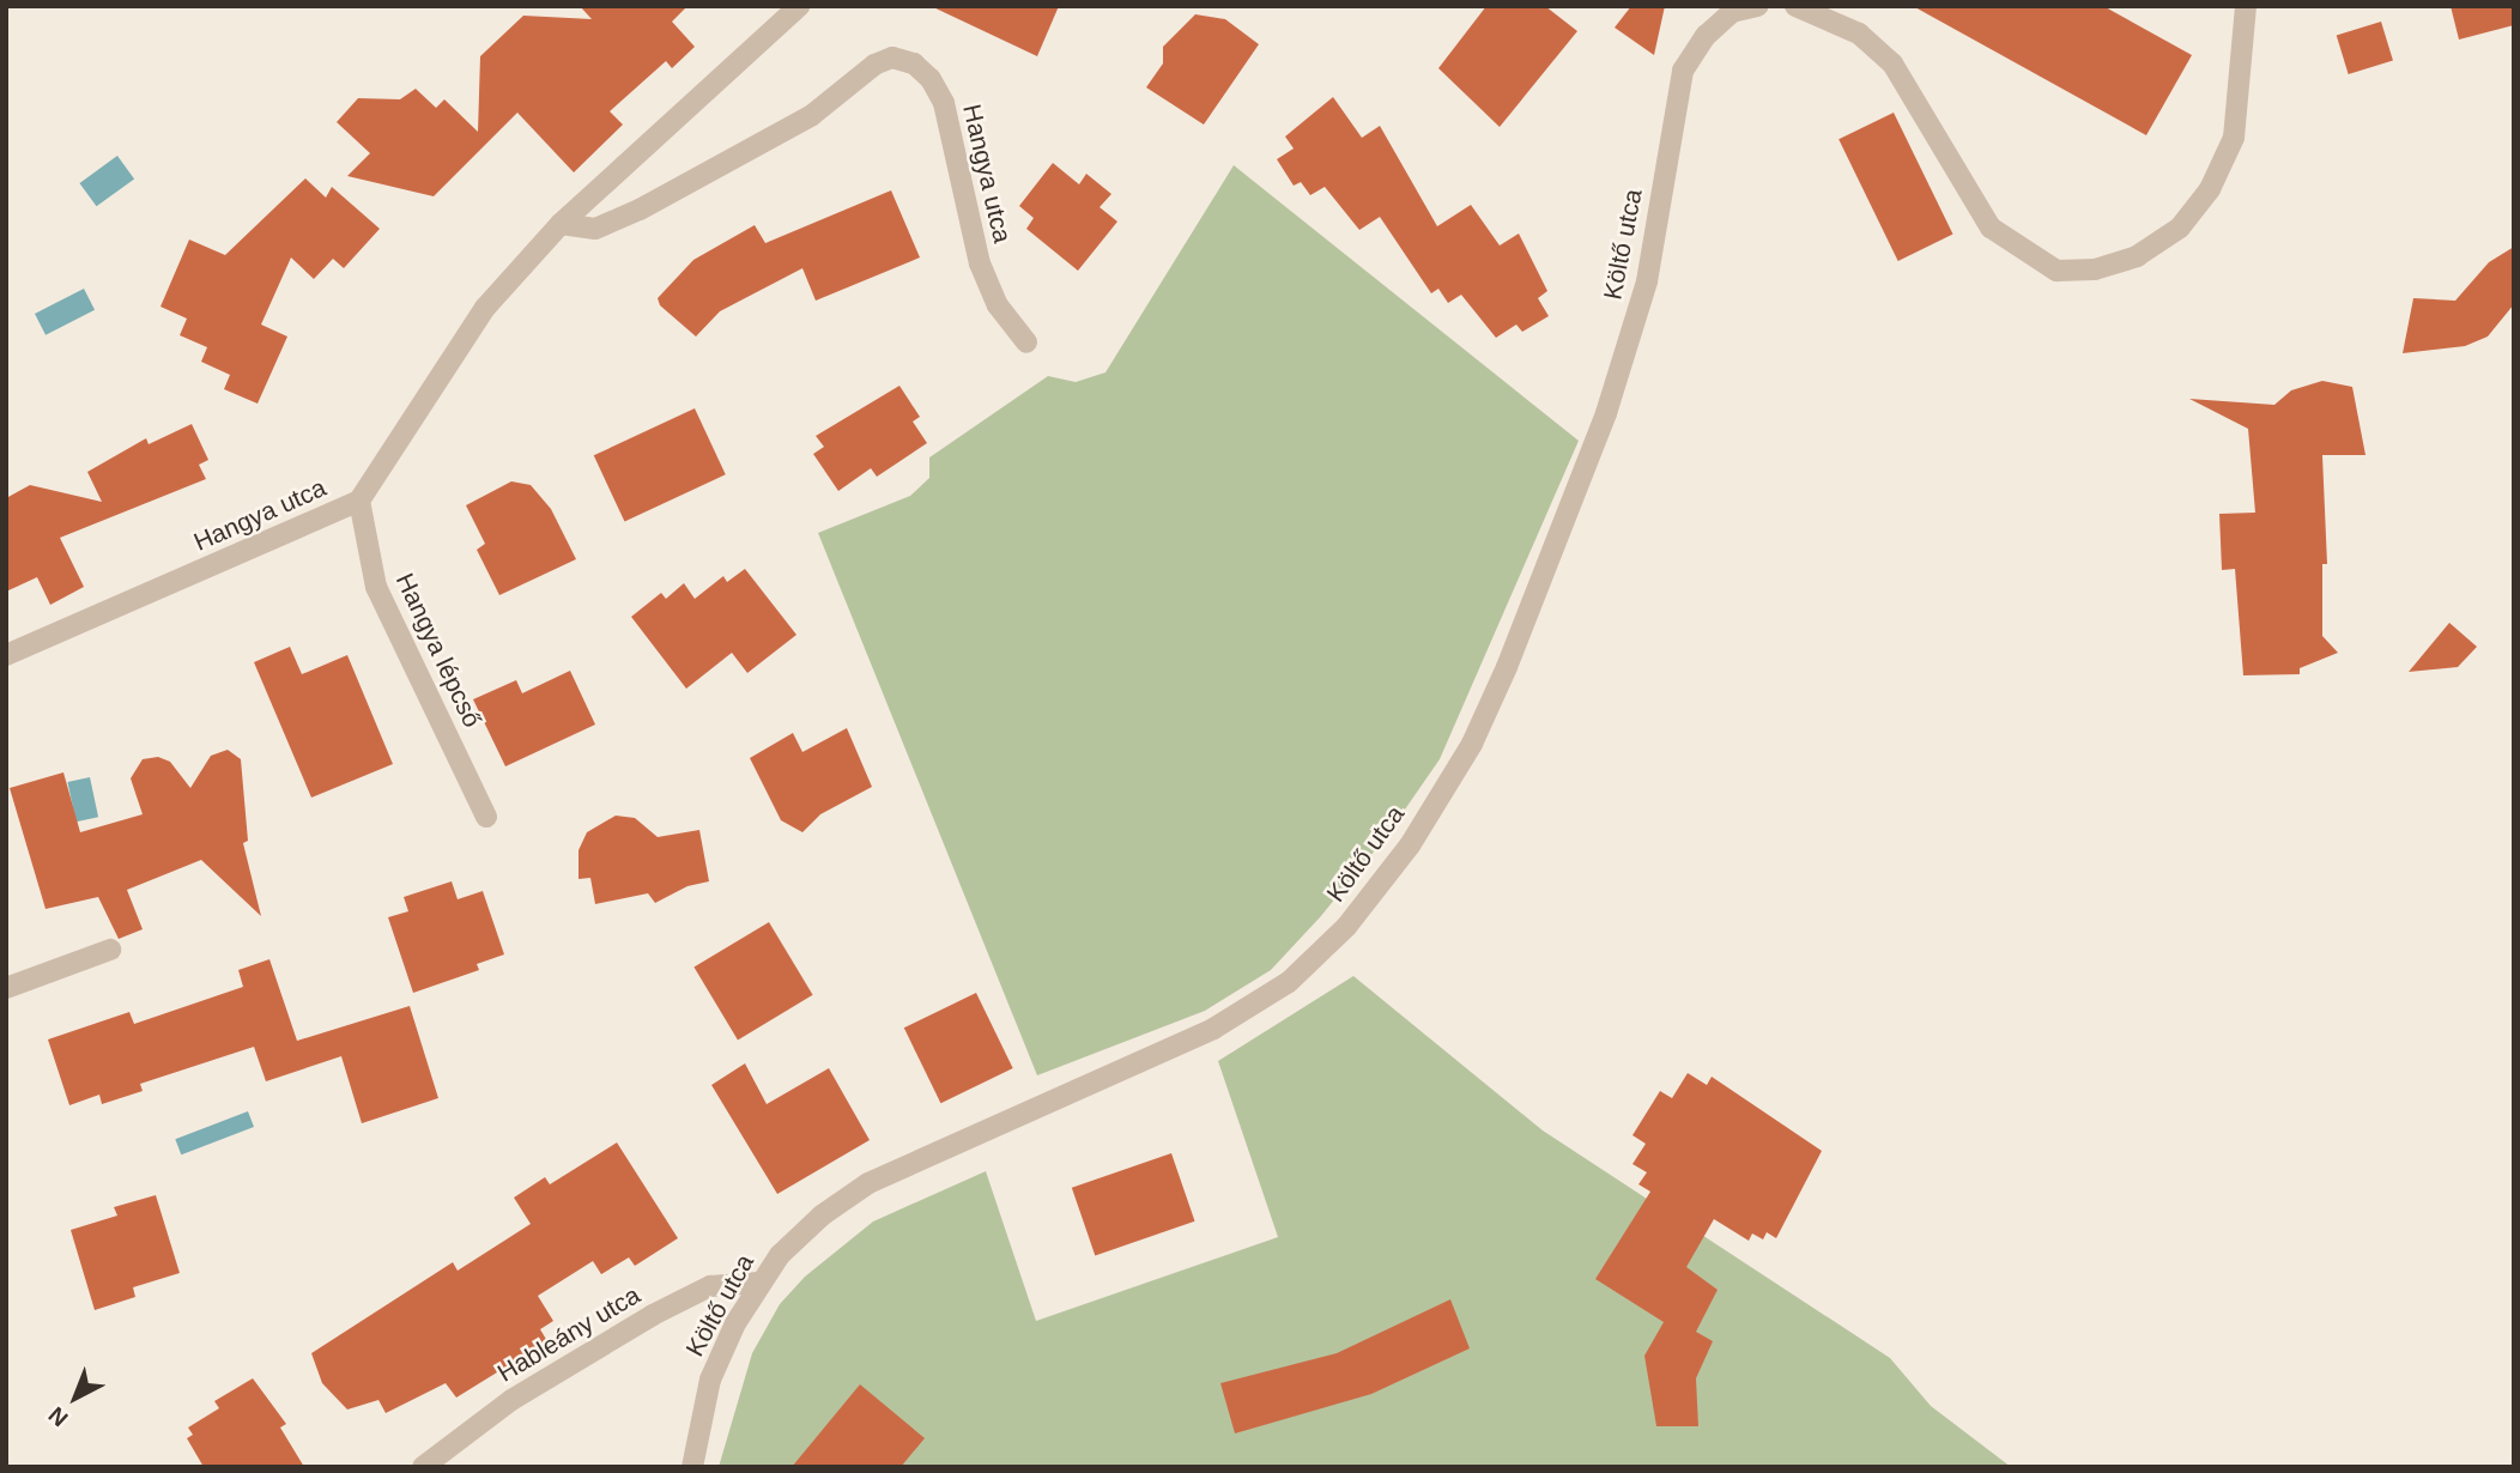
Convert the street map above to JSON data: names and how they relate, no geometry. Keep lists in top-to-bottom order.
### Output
{
  "streets": {
    "street": [
      "Hangya utca",
      "Költő utca",
      "Hangya lépcső",
      "Hableány utca"
    ]
  },
  "crossings": [
    ["Hangya utca", "Hangya lépcső"],
    ["Költő utca", "Hableány utca"]
  ],
  "north": "bottom left"
}
